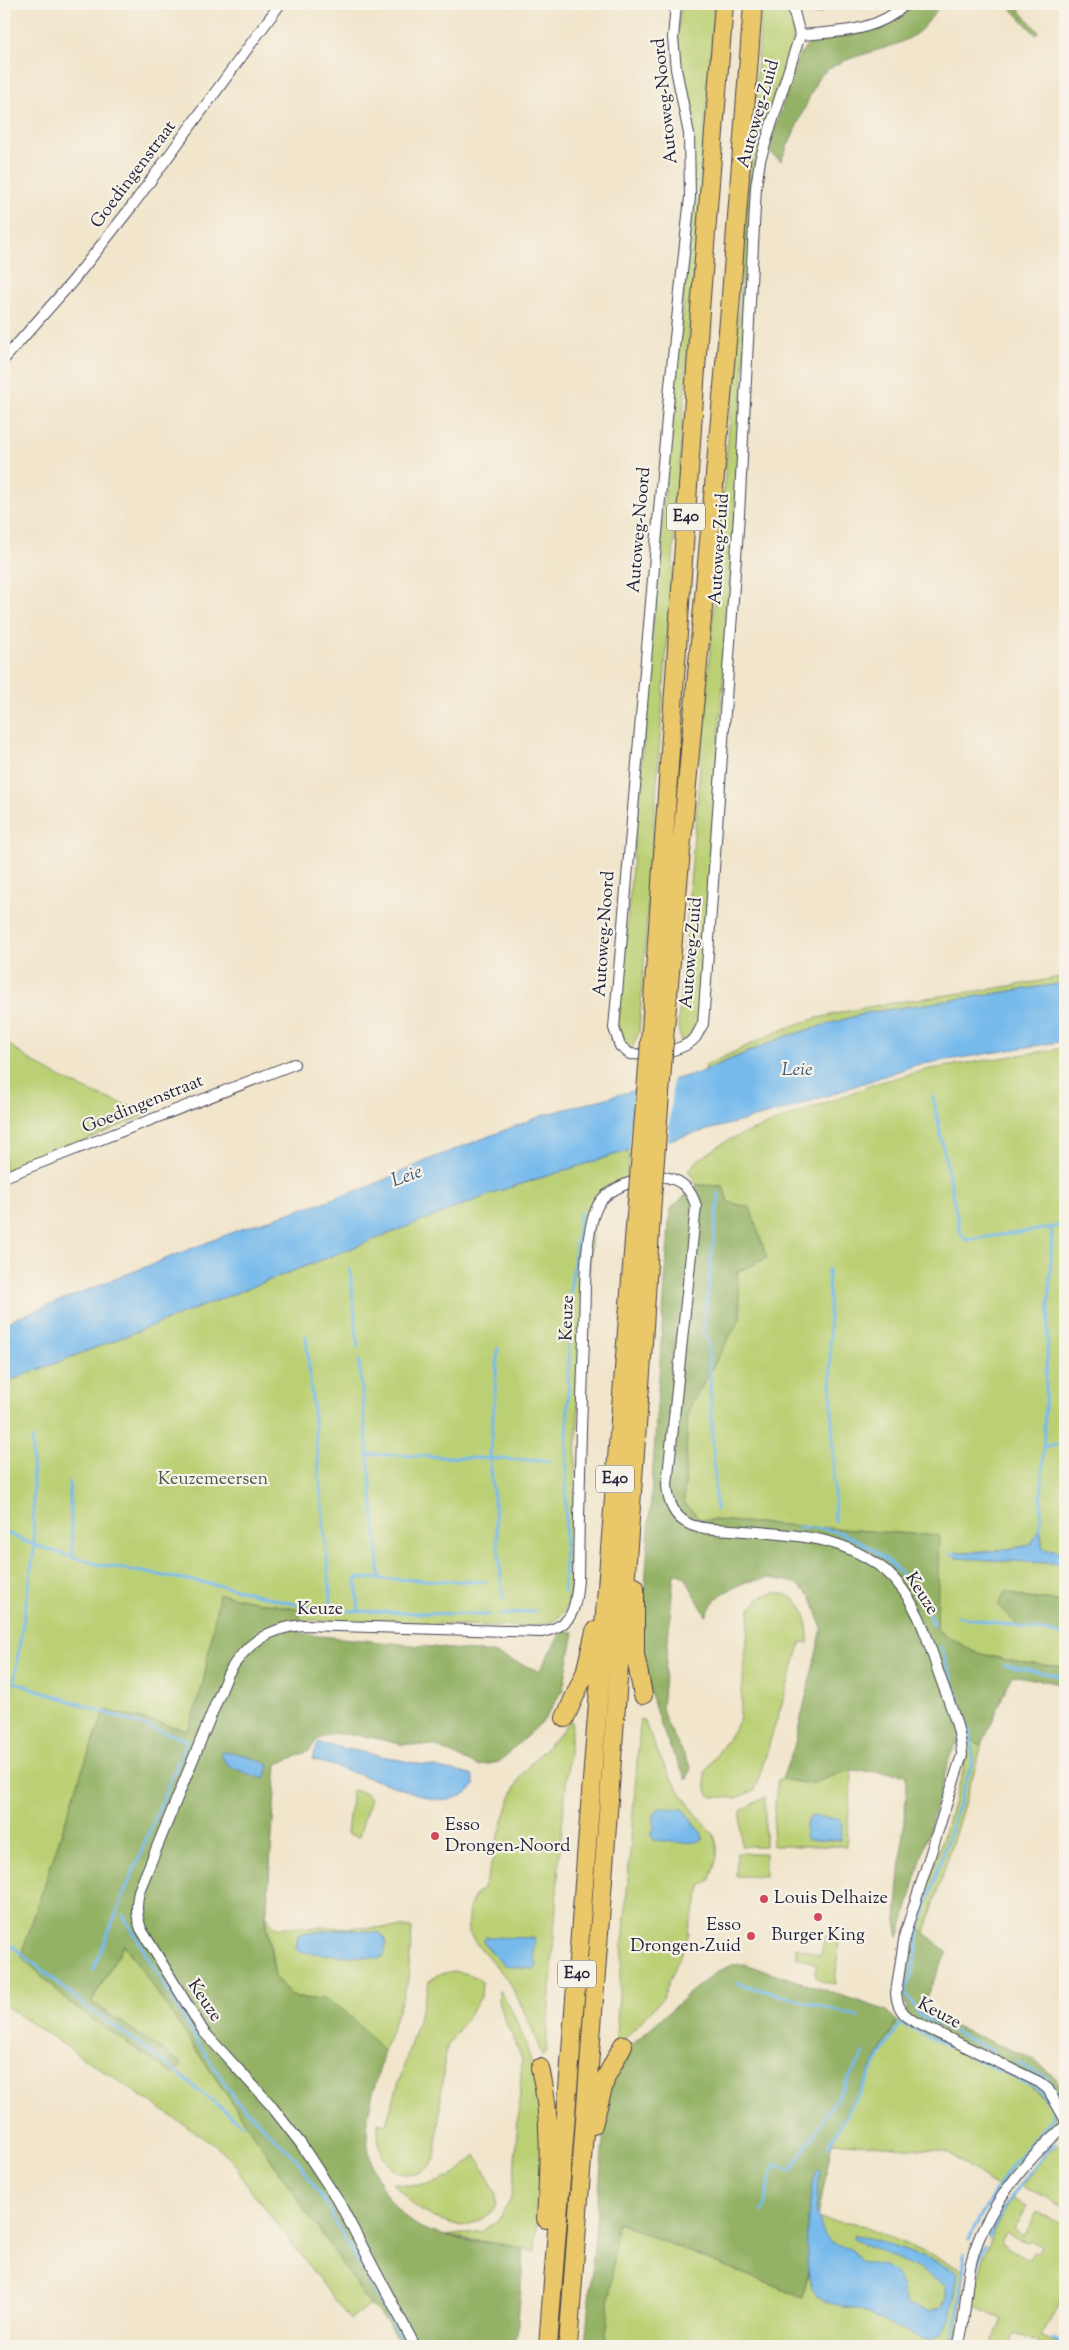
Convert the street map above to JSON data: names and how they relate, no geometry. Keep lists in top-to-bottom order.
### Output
{
  "streets": {
    "highway": ["E40"],
    "street": [
      "Autoweg-Noord",
      "Autoweg-Zuid",
      "Goedingenstraat",
      "Keuze"
    ]
  },
  "crossings": [
    ["Autoweg-Noord", "Autoweg-Zuid"]
  ],
  "water": ["Leie"],
  "parks": ["Keuzemeersen"],
  "places": [
    "Esso Drongen-Noord",
    "Louis Delhaize",
    "Burger King",
    "Esso Drongen-Zuid"
  ]
}
